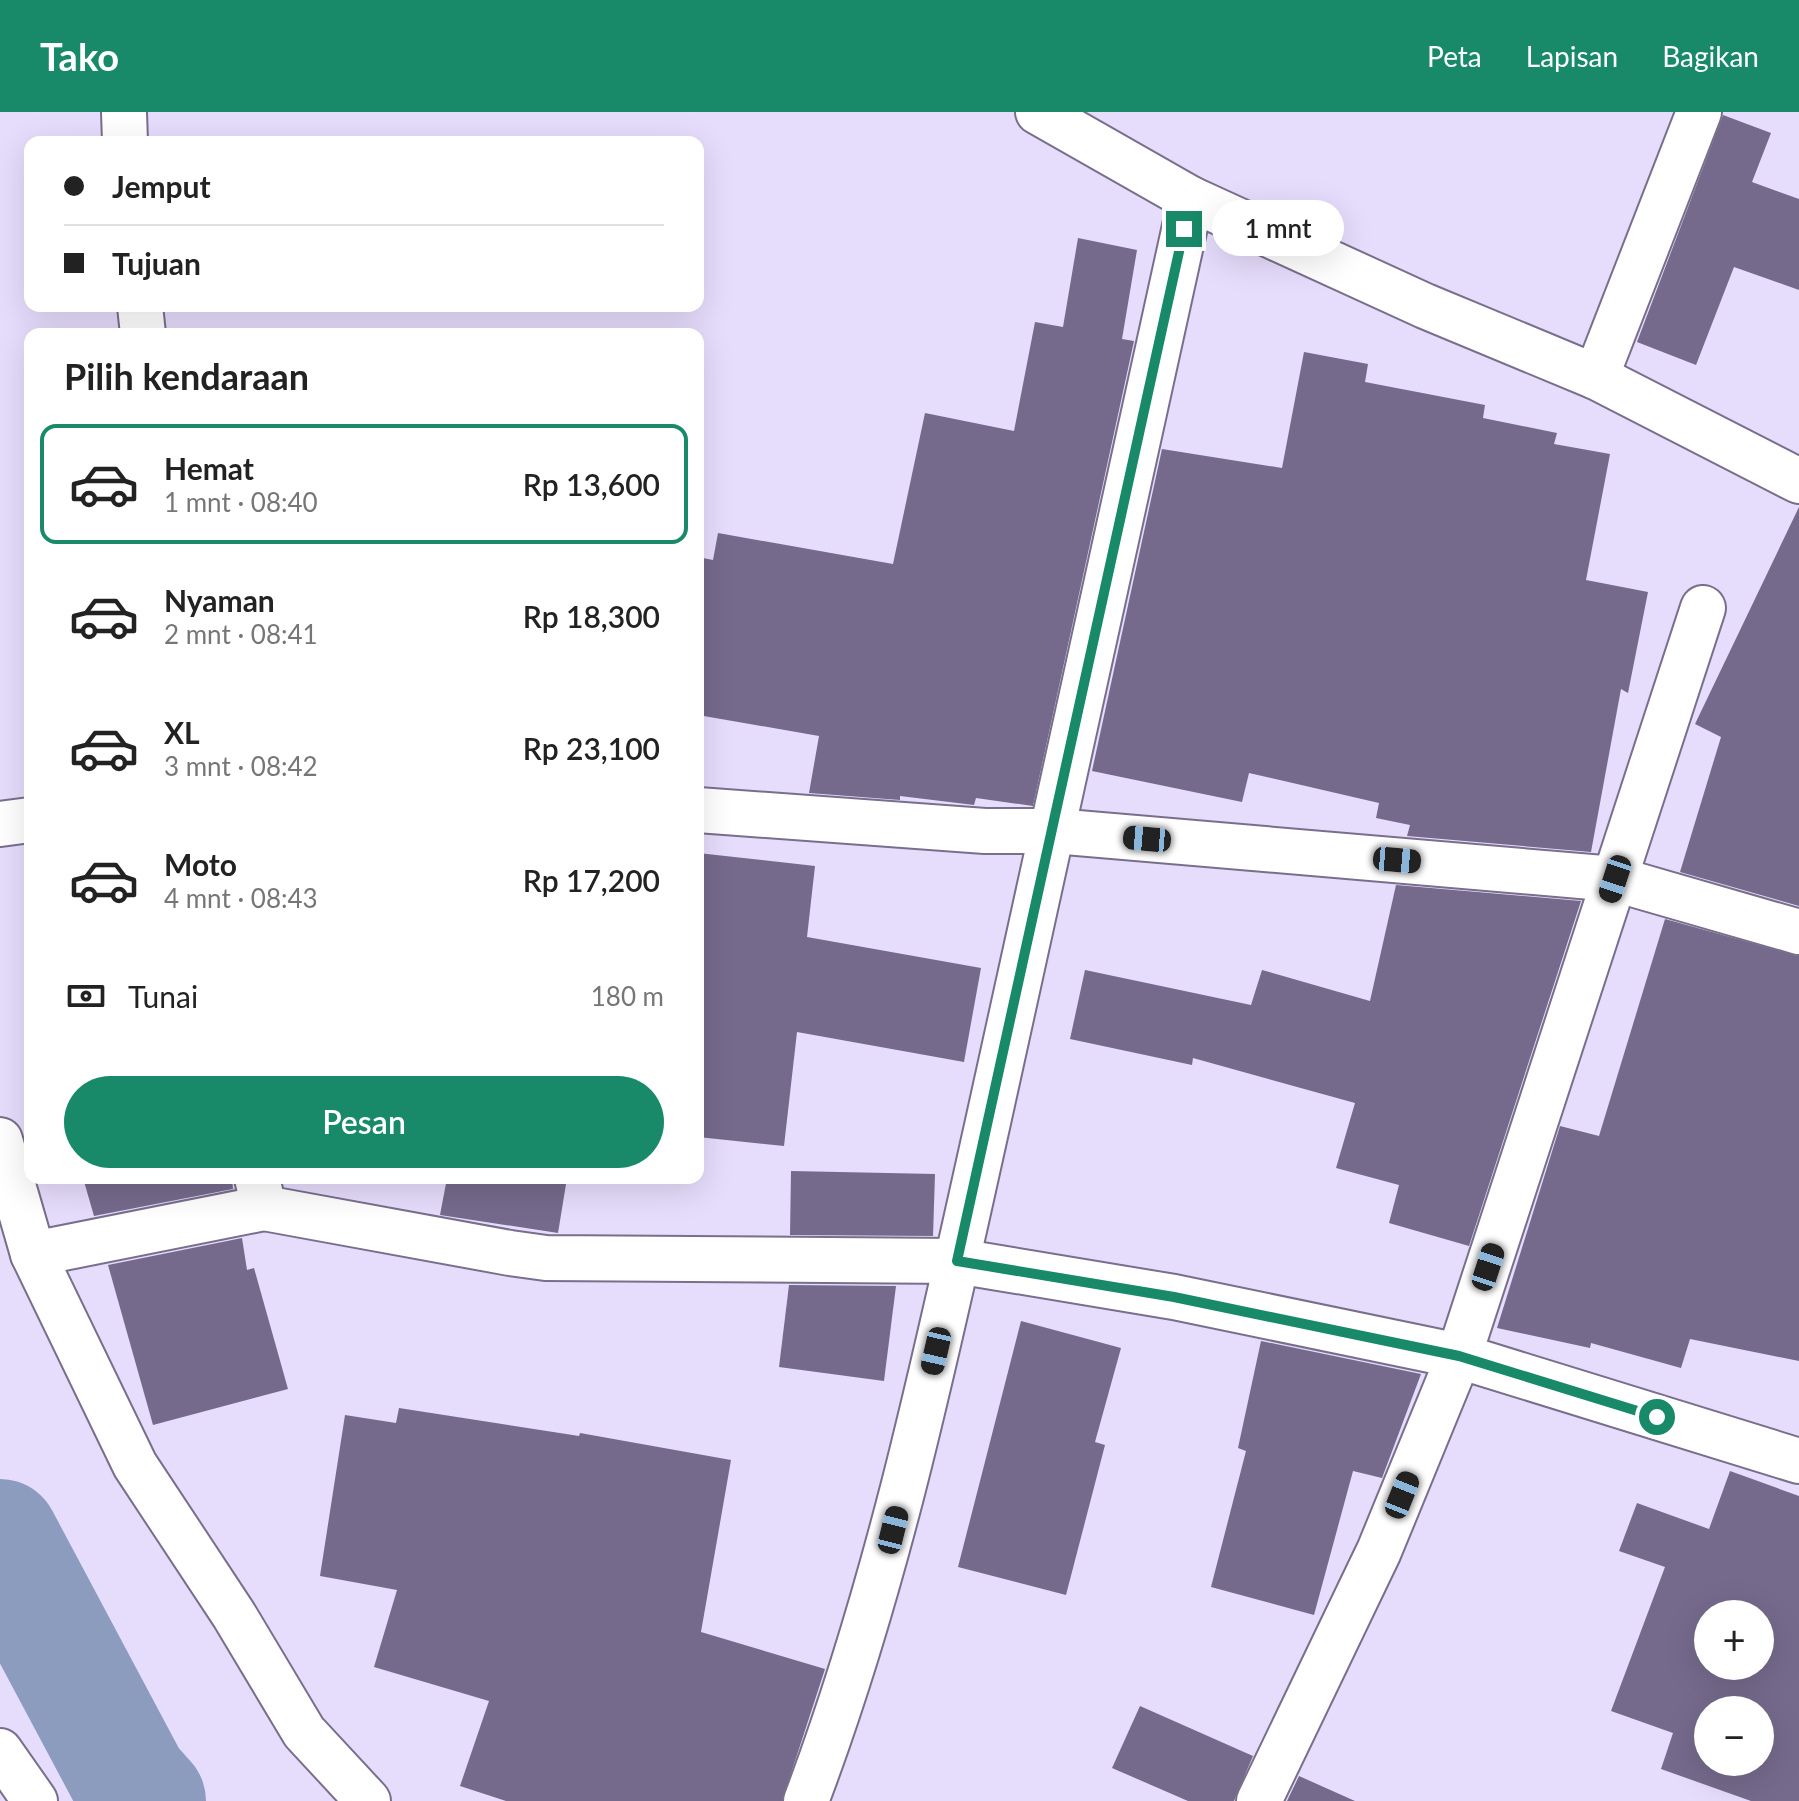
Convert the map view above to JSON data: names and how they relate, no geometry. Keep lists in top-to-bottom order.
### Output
{
  "page": {
    "header": "Tako",
    "nav": ["Peta", "Lapisan", "Bagikan"],
    "banner": ["Jemput", "Tujuan"],
    "bubble": "1 mnt",
    "heading": "Pilih kendaraan",
    "list": [
      {
        "name": "Hemat",
        "note": "1 mnt · 08:40",
        "value": "Rp 13,600"
      },
      {
        "name": "Nyaman",
        "note": "2 mnt · 08:41",
        "value": "Rp 18,300"
      },
      {
        "name": "XL",
        "note": "3 mnt · 08:42",
        "value": "Rp 23,100"
      },
      {
        "name": "Moto",
        "note": "4 mnt · 08:43",
        "value": "Rp 17,200"
      }
    ],
    "pay": ["Tunai", "180 m"],
    "buttons": "Pesan",
    "map_buttons": ["+", "−"]
  }
}
